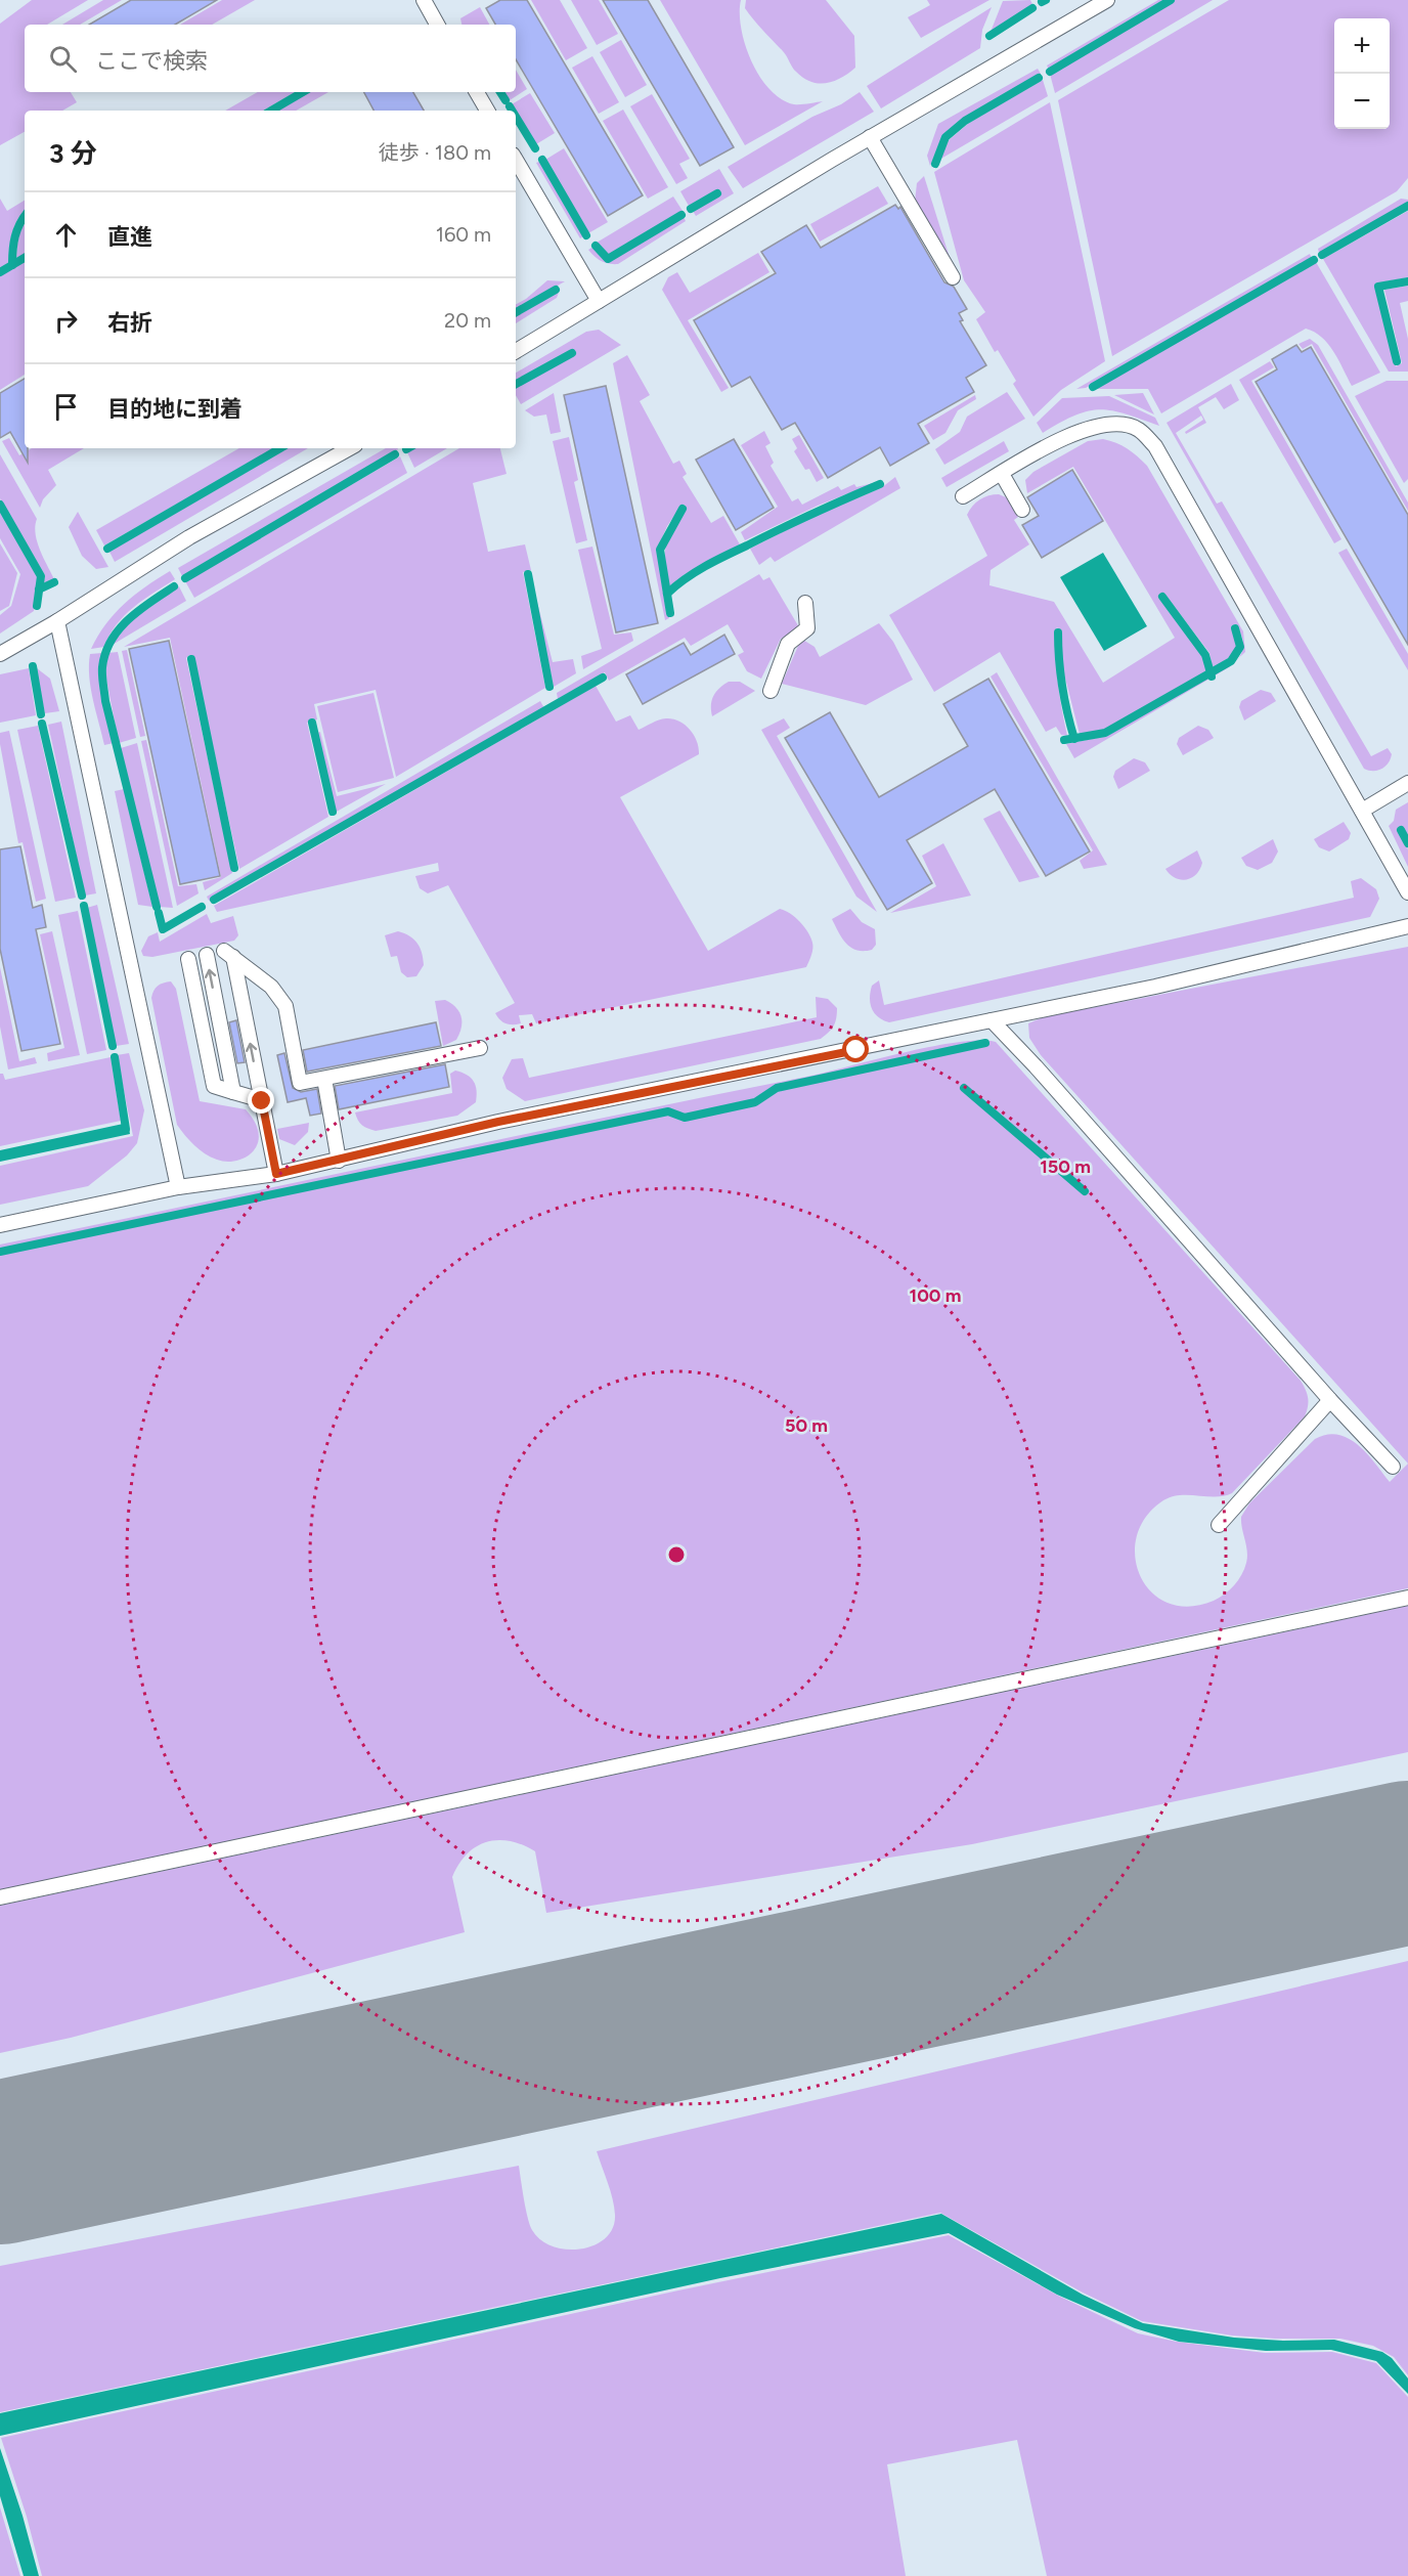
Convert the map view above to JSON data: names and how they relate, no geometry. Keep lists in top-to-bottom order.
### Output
{
  "page": {
    "map_buttons": ["+", "−"],
    "search": "ここで検索",
    "heading": ["3 分", "徒歩 · 180 m"],
    "list": [
      ["直進", "160 m"],
      ["右折", "20 m"],
      "目的地に到着"
    ]
  },
  "rings": ["150 m", "100 m", "50 m"]
}
